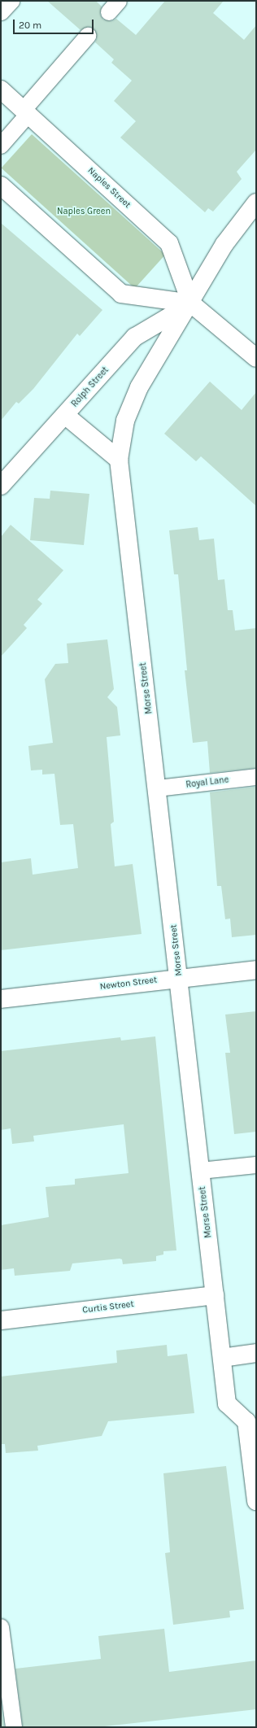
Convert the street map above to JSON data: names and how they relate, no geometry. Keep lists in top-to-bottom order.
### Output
{
  "streets": {
    "street": [
      "Naples Street",
      "Rolph Street",
      "Morse Street",
      "Newton Street",
      "Curtis Street"
    ],
    "lane": ["Royal Lane"]
  },
  "crossings": [
    ["Naples Street", "Rolph Street"],
    ["Rolph Street", "Morse Street"],
    ["Morse Street", "Royal Lane"],
    ["Morse Street", "Newton Street"],
    ["Morse Street", "Curtis Street"]
  ],
  "parks": ["Naples Green"],
  "scale_bar": "20 m"
}
